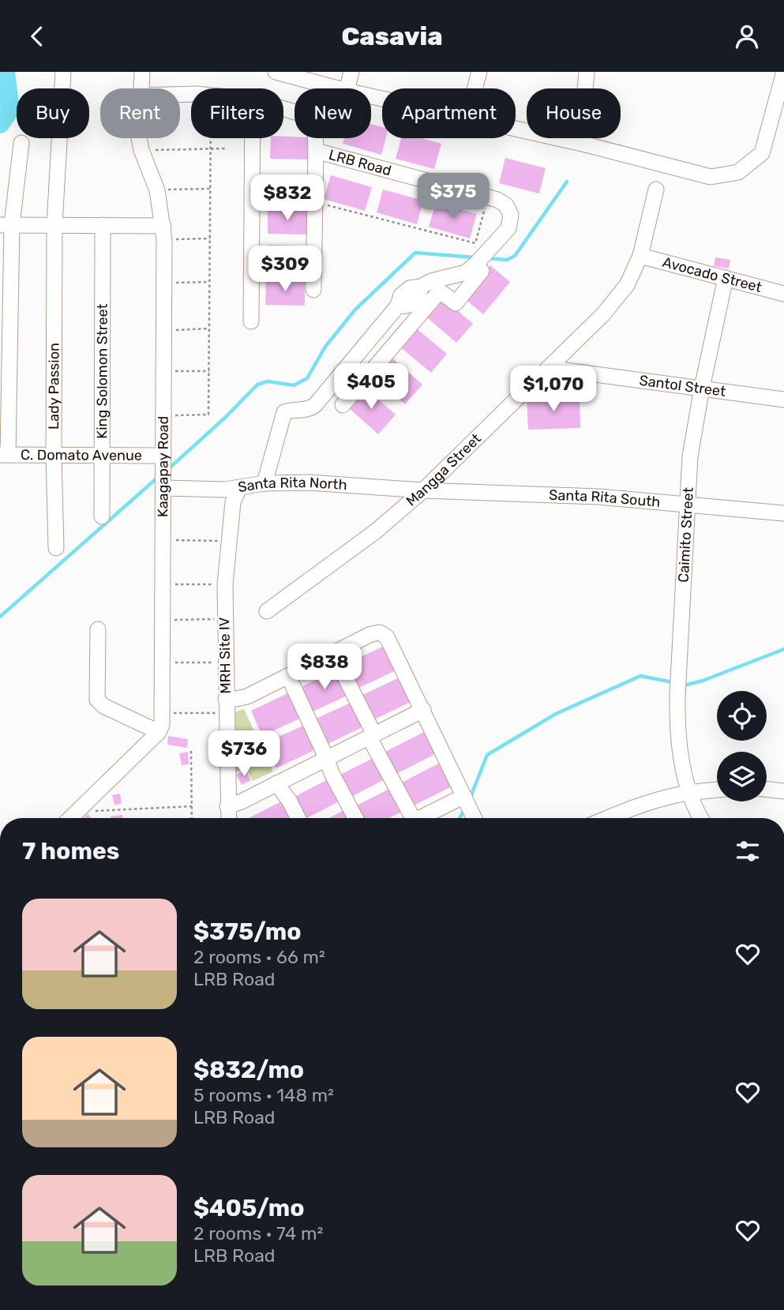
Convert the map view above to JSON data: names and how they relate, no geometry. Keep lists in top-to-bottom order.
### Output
{
  "streets": {
    "street": [
      "LRB Road",
      "Avocado Street",
      "King Solomon Street",
      "Santol Street",
      "Lady Passion",
      "C. Domato Avenue",
      "Kaagapay Road",
      "Mangga Street",
      "Santa Rita North",
      "Santa Rita South",
      "Caimito Street",
      "MRH Site IV"
    ]
  },
  "crossings": [
    ["LRB Road", "Santa Rita North"],
    ["Avocado Street", "Mangga Street"],
    ["Avocado Street", "Caimito Street"],
    ["King Solomon Street", "C. Domato Avenue"],
    ["Santol Street", "Mangga Street"],
    ["Santol Street", "Caimito Street"],
    ["Lady Passion", "C. Domato Avenue"],
    ["C. Domato Avenue", "Kaagapay Road"],
    ["Kaagapay Road", "Santa Rita North"],
    ["Mangga Street", "Santa Rita North"],
    ["Mangga Street", "Santa Rita South"],
    ["Santa Rita North", "Santa Rita South"],
    ["Santa Rita North", "MRH Site IV"],
    ["Santa Rita South", "Caimito Street"]
  ],
  "page": {
    "header": "Casavia",
    "chip": [
      "Buy",
      "Rent",
      "Filters",
      "New",
      "Apartment",
      "House"
    ],
    "price": [
      "$375",
      "$832",
      "$309",
      "$405",
      "$1,070",
      "$838",
      "$736"
    ],
    "heading": "7 homes",
    "list": [
      {
        "name": "$375/mo",
        "note": "2 rooms · 66 m² · LRB Road"
      },
      {
        "name": "$832/mo",
        "note": "5 rooms · 148 m² · LRB Road"
      },
      {
        "name": "$405/mo",
        "note": "2 rooms · 74 m² · LRB Road"
      }
    ]
  }
}
